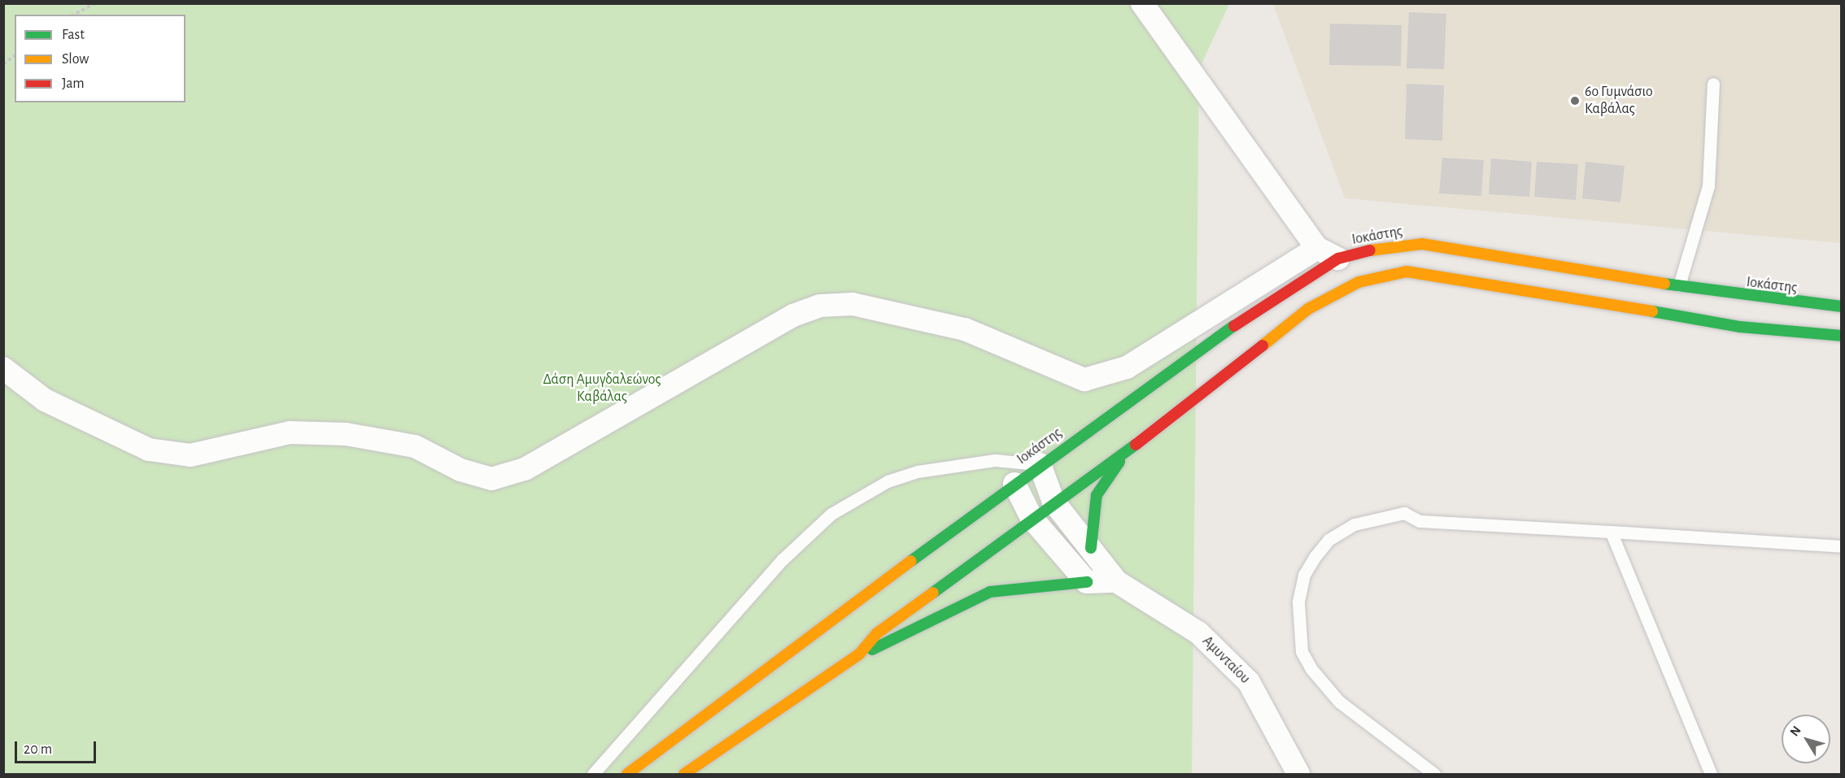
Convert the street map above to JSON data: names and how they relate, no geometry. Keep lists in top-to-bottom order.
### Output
{
  "streets": {
    "street": ["Ιοκάστης", "Αμυνταίου"]
  },
  "crossings": [
    ["Ιοκάστης", "Αμυνταίου"]
  ],
  "parks": ["Δάση Αμυγδαλεώνος Καβάλας"],
  "places": ["6ο Γυμνάσιο Καβάλας"],
  "legend": ["Fast", "Slow", "Jam"],
  "scale_bar": "20 m",
  "north": "top left"
}
